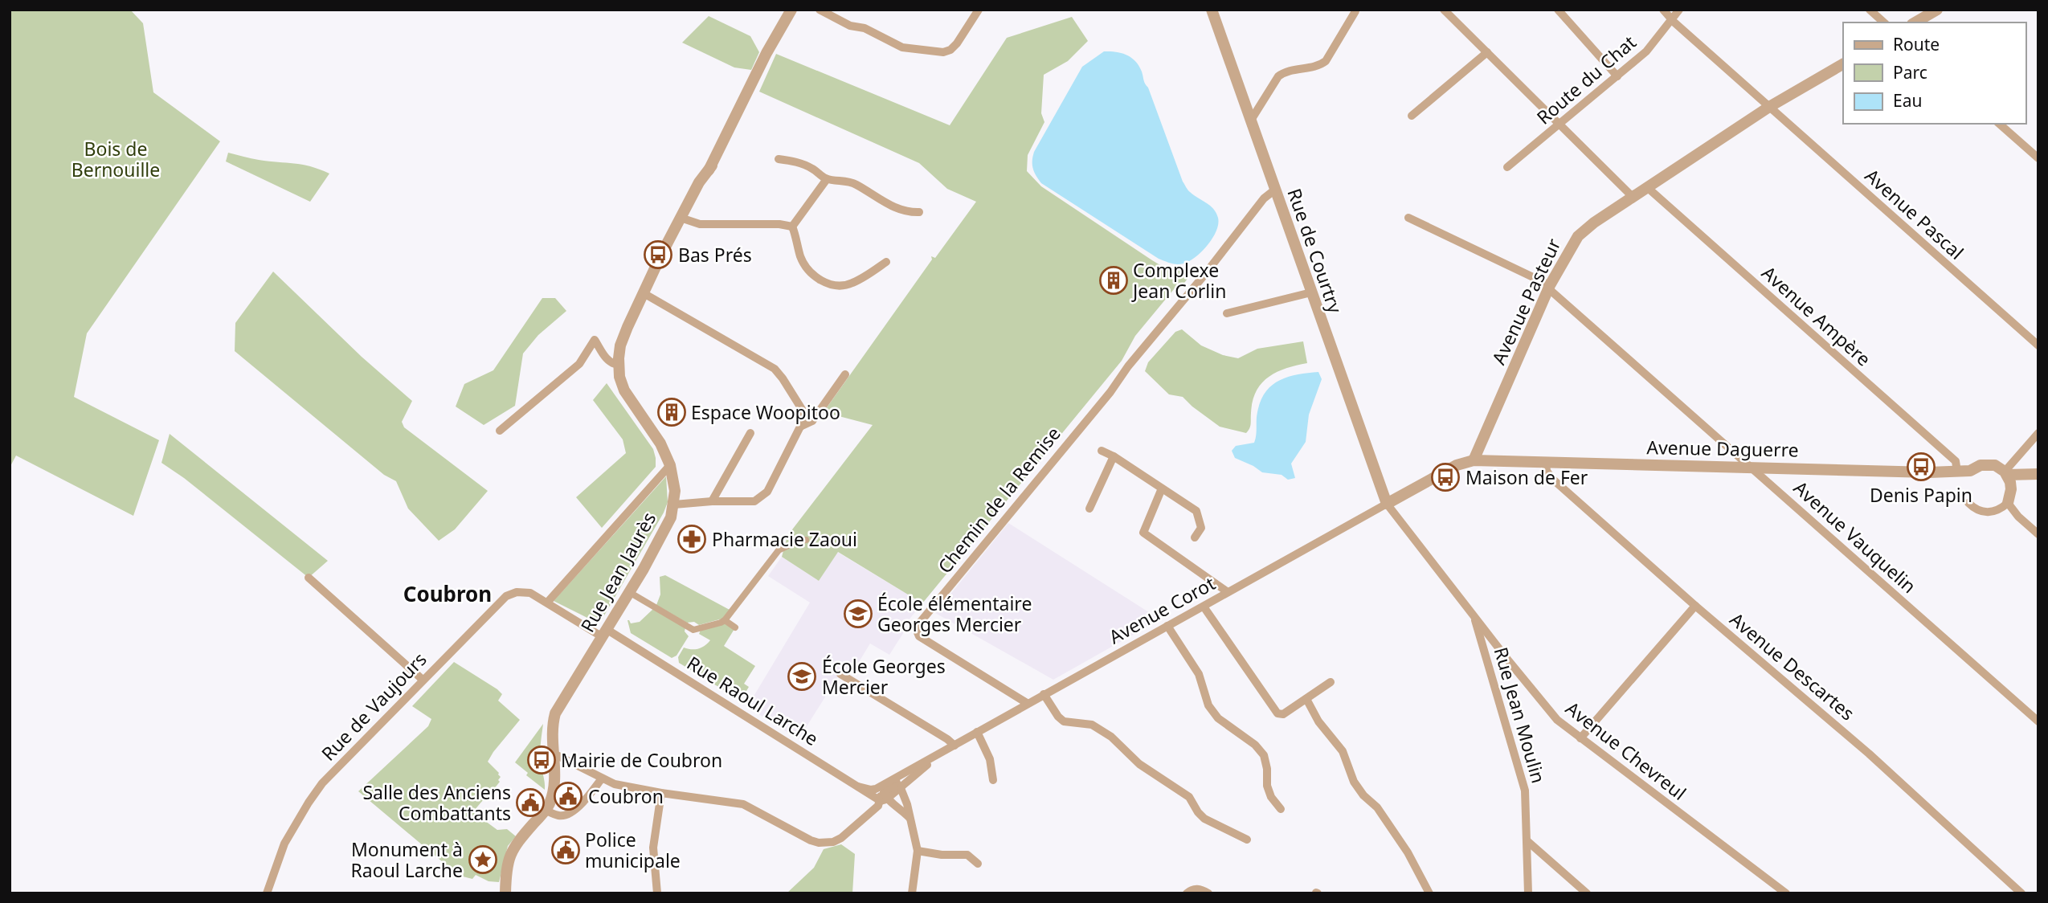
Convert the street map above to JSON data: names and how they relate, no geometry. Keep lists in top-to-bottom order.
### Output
{
  "streets": {
    "street": [
      "Route du Chat",
      "Avenue Pascal",
      "Rue de Courtry",
      "Avenue Pasteur",
      "Avenue Ampère",
      "Avenue Daguerre",
      "Chemin de la Remise",
      "Avenue Vauquelin",
      "Rue Jean Jaurès",
      "Avenue Corot",
      "Avenue Descartes",
      "Rue Raoul Larche",
      "Rue de Vaujours",
      "Rue Jean Moulin",
      "Avenue Chevreul"
    ]
  },
  "crossings": [
    ["Route du Chat", "Avenue Pascal"],
    ["Avenue Pascal", "Avenue Pasteur"],
    ["Rue de Courtry", "Chemin de la Remise"],
    ["Rue de Courtry", "Avenue Corot"],
    ["Rue de Courtry", "Avenue Chevreul"],
    ["Avenue Pasteur", "Avenue Ampère"],
    ["Avenue Pasteur", "Avenue Daguerre"],
    ["Avenue Pasteur", "Avenue Vauquelin"],
    ["Avenue Ampère", "Avenue Daguerre"],
    ["Avenue Daguerre", "Avenue Vauquelin"],
    ["Avenue Daguerre", "Avenue Descartes"],
    ["Chemin de la Remise", "Avenue Corot"],
    ["Rue Jean Jaurès", "Rue Raoul Larche"],
    ["Rue Jean Jaurès", "Rue de Vaujours"],
    ["Avenue Corot", "Rue Raoul Larche"],
    ["Avenue Corot", "Avenue Chevreul"],
    ["Rue Raoul Larche", "Rue de Vaujours"],
    ["Rue Jean Moulin", "Avenue Chevreul"]
  ],
  "districts": ["Coubron"],
  "parks": ["Bois de Bernouille"],
  "places": {
    "bus stop": [
      "Bas Prés",
      "Denis Papin",
      "Maison de Fer",
      "Mairie de Coubron"
    ],
    "building": ["Complexe Jean Corlin", "Espace Woopitoo"],
    "pharmacy": ["Pharmacie Zaoui"],
    "school or university": ["École élémentaire Georges Mercier", "École Georges Mercier"],
    "public building": ["Coubron", "Salle des Anciens Combattants", "Police municipale"],
    "place": ["Monument à Raoul Larche"]
  },
  "legend": ["Route", "Parc", "Eau"]
}
